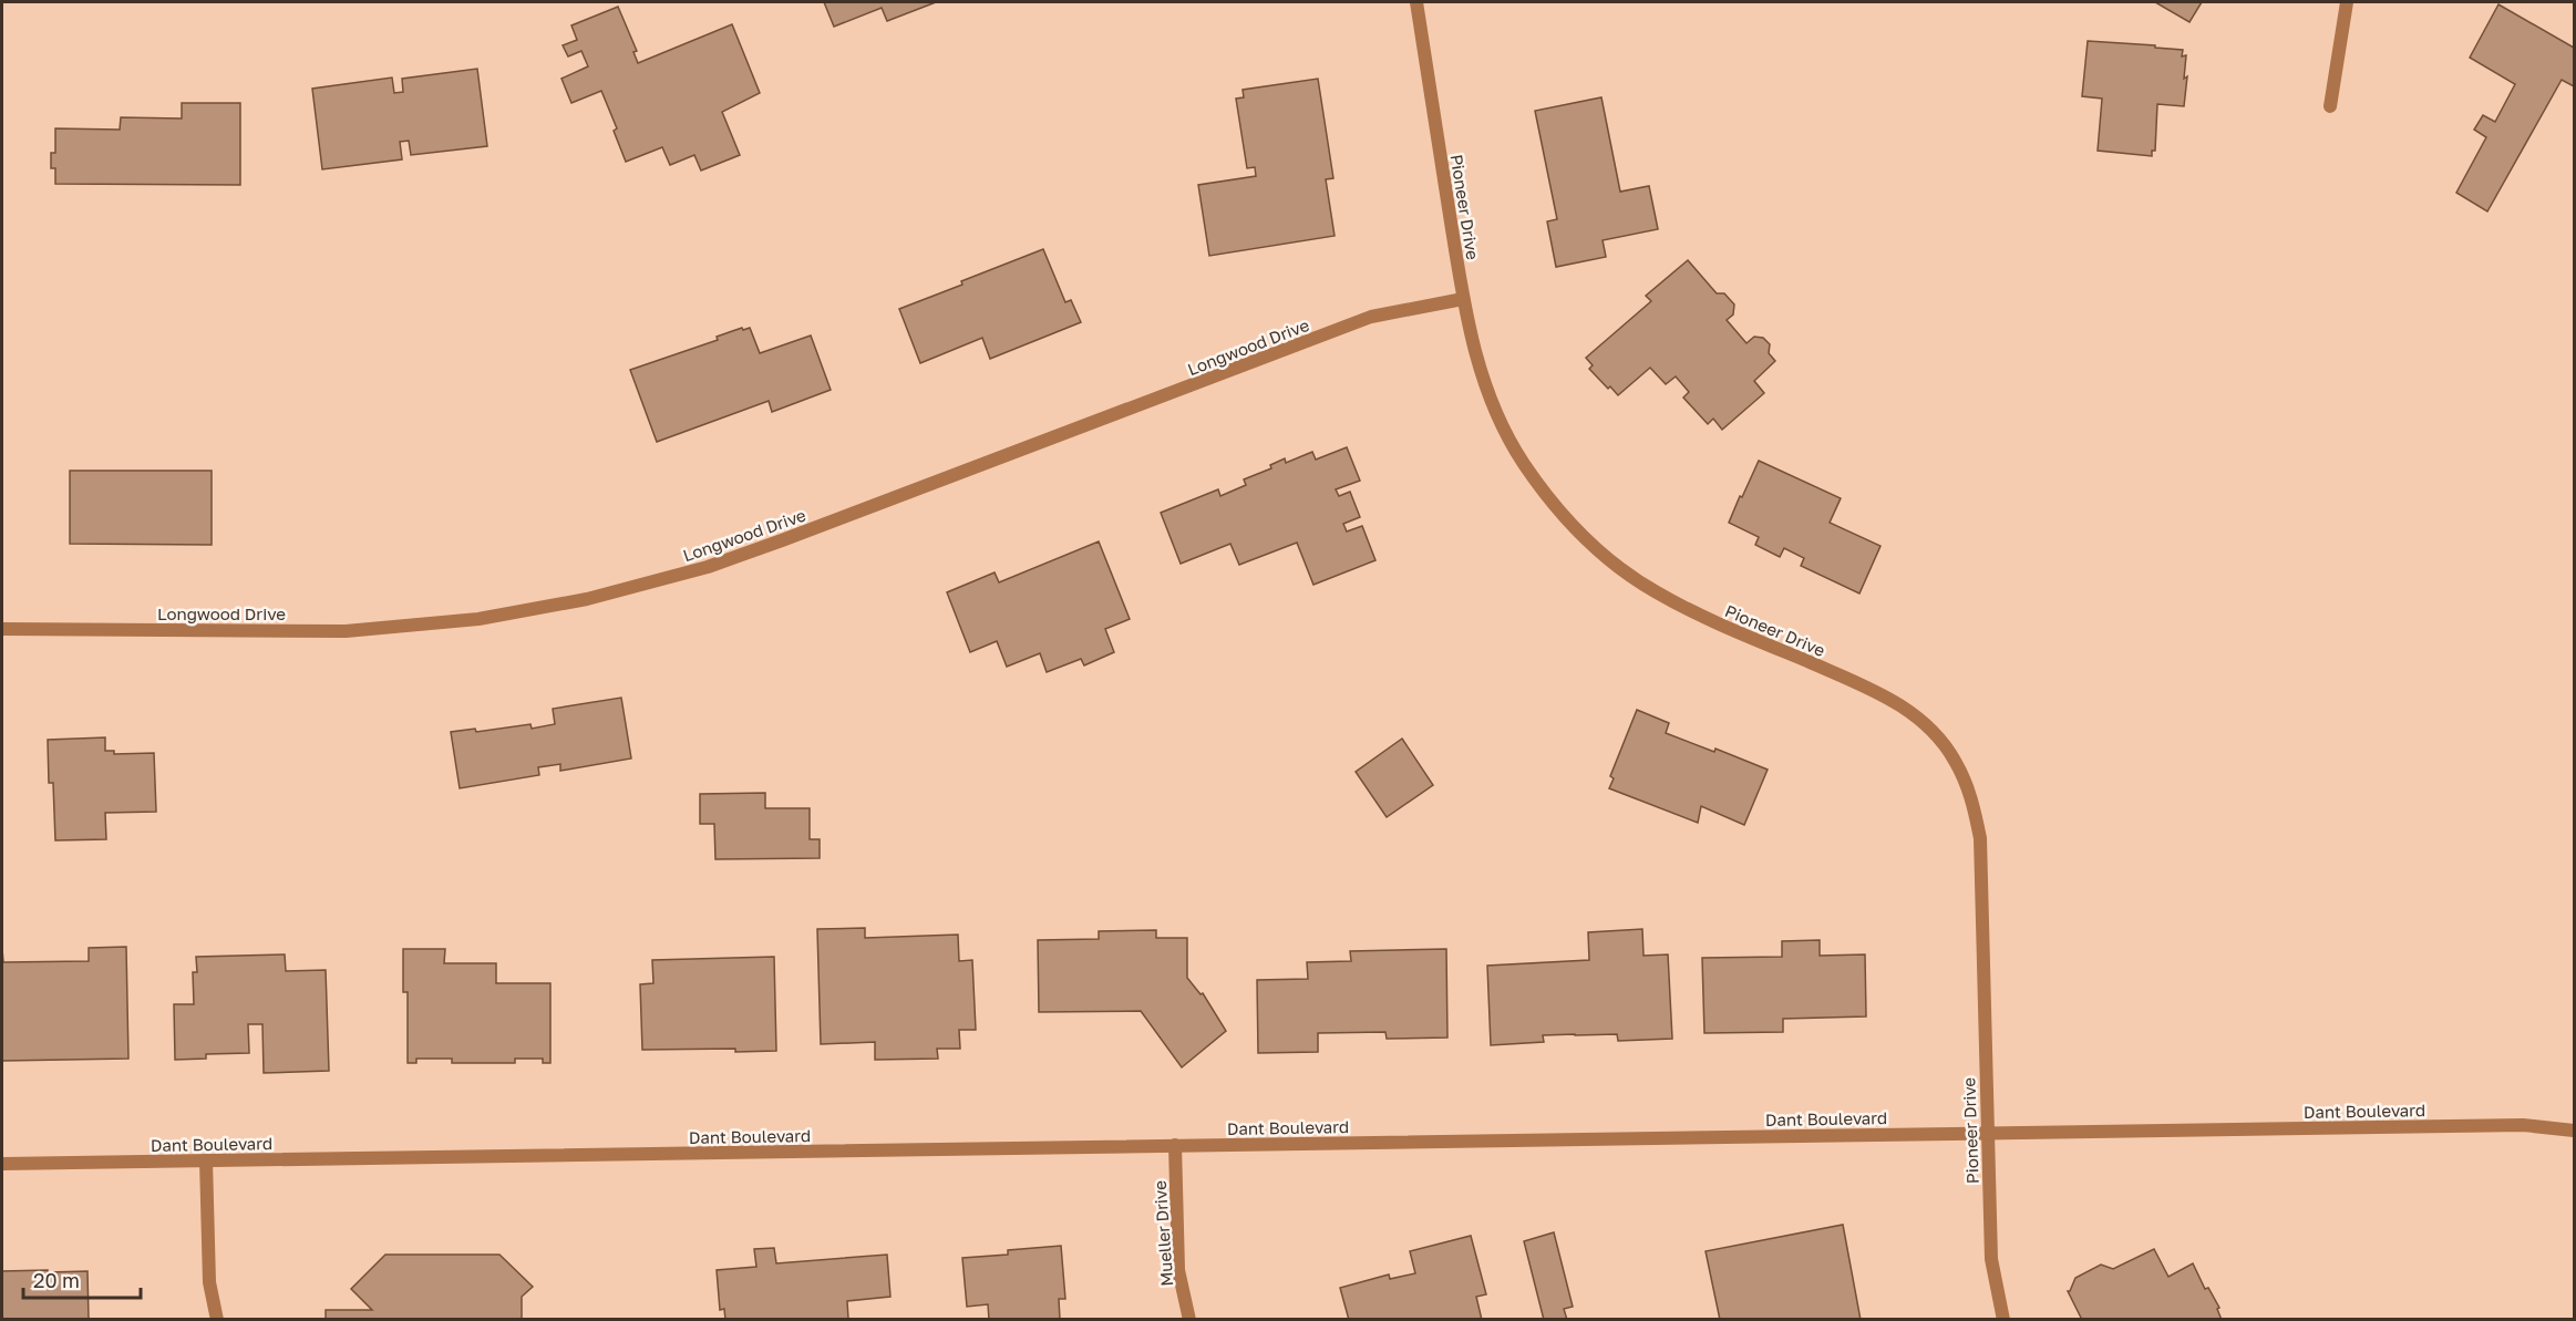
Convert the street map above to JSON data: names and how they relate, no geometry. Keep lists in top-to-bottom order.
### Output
{
  "streets": {
    "street": [
      "Pioneer Drive",
      "Longwood Drive",
      "Dant Boulevard",
      "Mueller Drive"
    ]
  },
  "crossings": [
    ["Pioneer Drive", "Longwood Drive"],
    ["Pioneer Drive", "Dant Boulevard"],
    ["Dant Boulevard", "Mueller Drive"]
  ],
  "scale_bar": "20 m"
}
